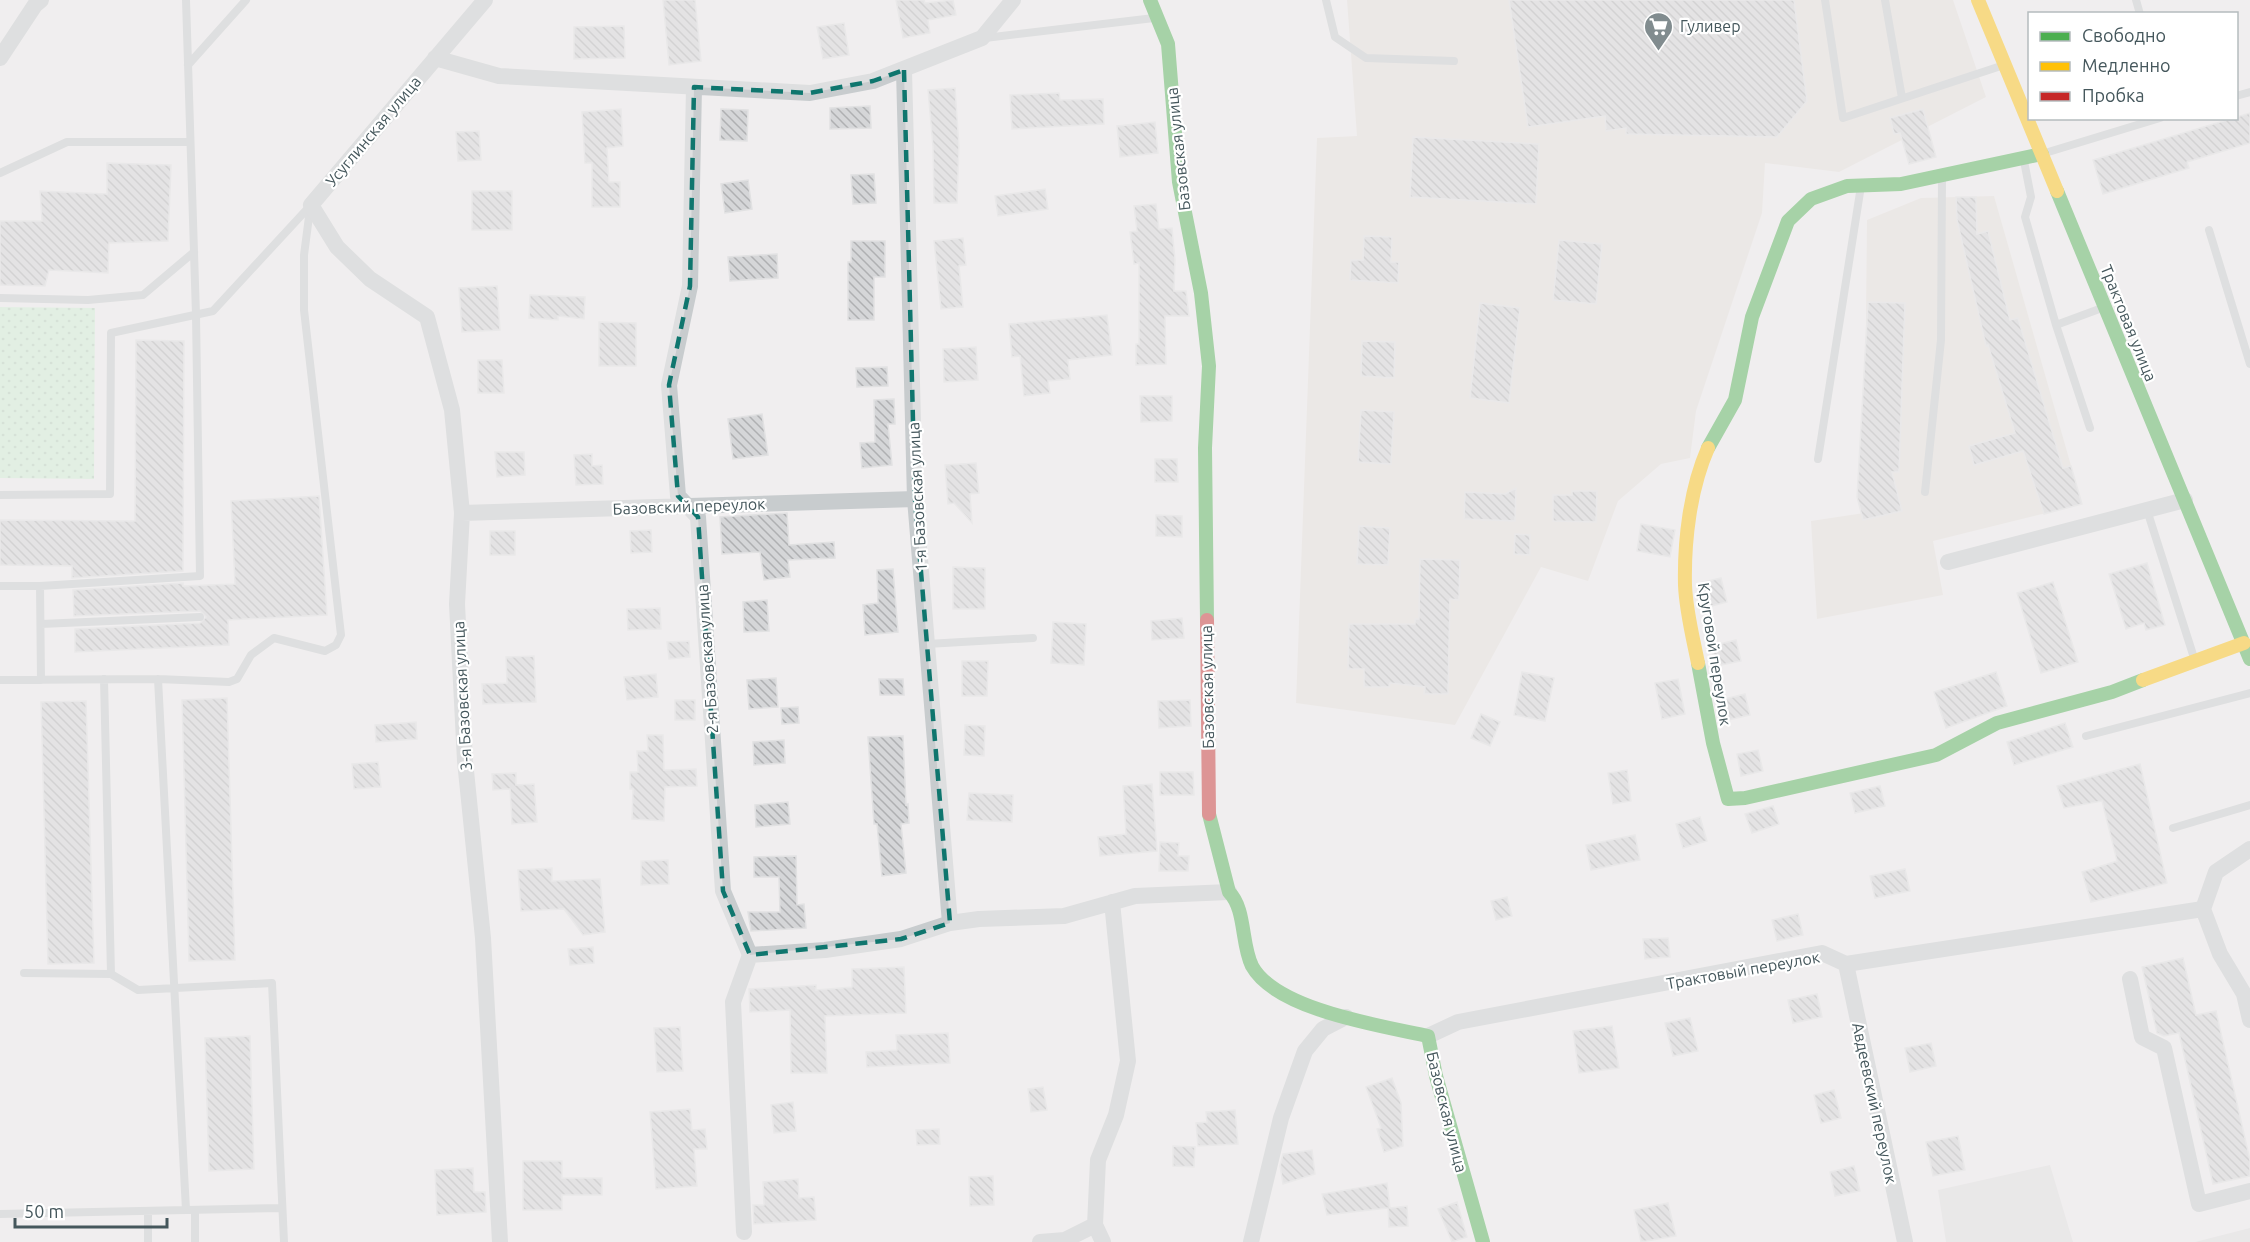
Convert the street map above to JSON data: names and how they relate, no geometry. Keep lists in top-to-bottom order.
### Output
{
  "streets": {
    "street": [
      "Усуглинская улица",
      "Базовская улица",
      "Трактовая улица",
      "1-я Базовская улица",
      "Базовский переулок",
      "Круговой переулок",
      "2-я Базовская улица",
      "3-я Базовская улица",
      "Трактовый переулок",
      "Авдеевский переулок"
    ]
  },
  "crossings": [
    ["Усуглинская улица", "3-я Базовская улица"],
    ["Базовская улица", "Трактовый переулок"],
    ["Трактовая улица", "Круговой переулок"],
    ["1-я Базовская улица", "Базовский переулок"],
    ["Базовский переулок", "2-я Базовская улица"],
    ["Базовский переулок", "3-я Базовская улица"],
    ["Трактовый переулок", "Авдеевский переулок"]
  ],
  "places": {
    "supermarket": ["Гуливер"]
  },
  "legend": ["Свободно", "Медленно", "Пробка"],
  "scale_bar": "50 m"
}
